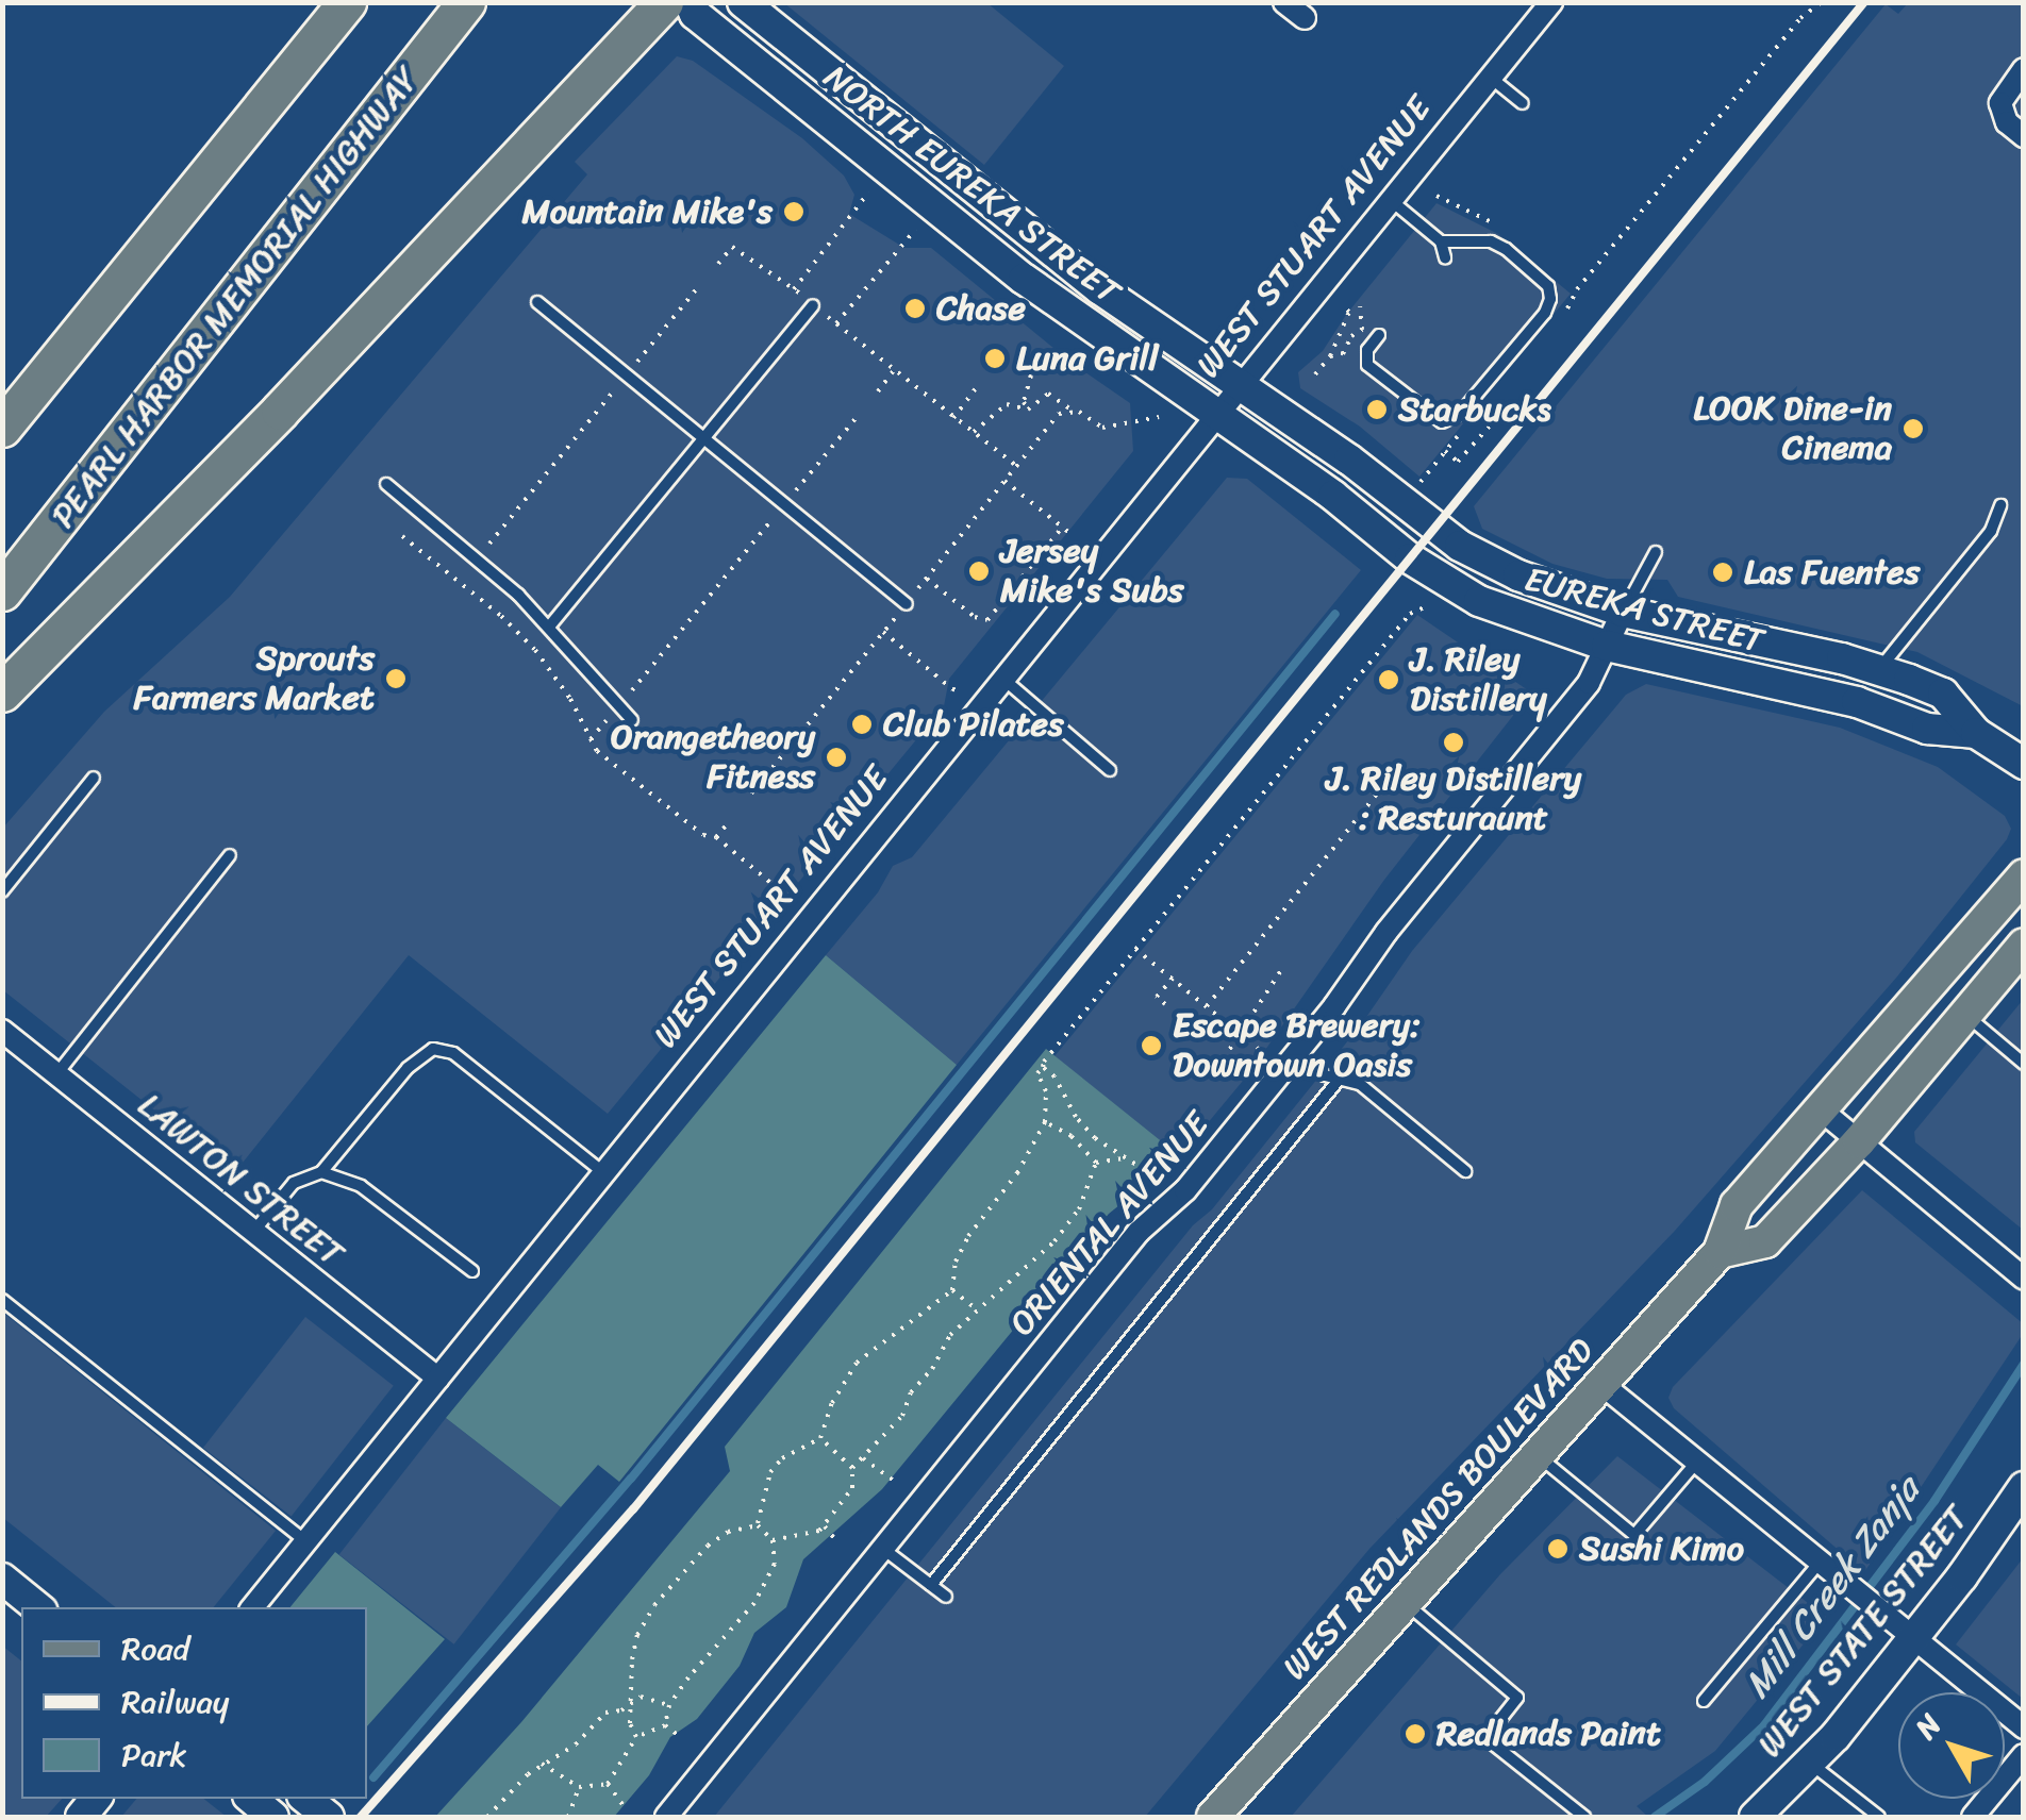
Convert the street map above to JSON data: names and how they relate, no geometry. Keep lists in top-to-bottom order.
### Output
{
  "streets": {
    "highway": ["PEARL HARBOR MEMORIAL HIGHWAY"],
    "main road": ["WEST REDLANDS BOULEVARD"],
    "street": [
      "NORTH EUREKA STREET",
      "WEST STUART AVENUE",
      "EUREKA STREET",
      "LAWTON STREET",
      "ORIENTAL AVENUE",
      "WEST STATE STREET"
    ]
  },
  "crossings": [
    ["NORTH EUREKA STREET", "WEST STUART AVENUE"],
    ["NORTH EUREKA STREET", "EUREKA STREET"],
    ["WEST STUART AVENUE", "EUREKA STREET"],
    ["WEST STUART AVENUE", "LAWTON STREET"],
    ["EUREKA STREET", "ORIENTAL AVENUE"]
  ],
  "water": ["Mill Creek Zanja"],
  "places": [
    "Mountain Mike's",
    "Chase",
    "Luna Grill",
    "Starbucks",
    "LOOK Dine-in Cinema",
    "Jersey Mike's Subs",
    "Las Fuentes",
    "Sprouts Farmers Market",
    "J. Riley Distillery",
    "Club Pilates",
    "J. Riley Distillery : Resturaunt",
    "Orangetheory Fitness",
    "Escape Brewery: Downtown Oasis",
    "Sushi Kimo",
    "Redlands Paint"
  ],
  "legend": ["Road", "Railway", "Park"],
  "north": "top left"
}
